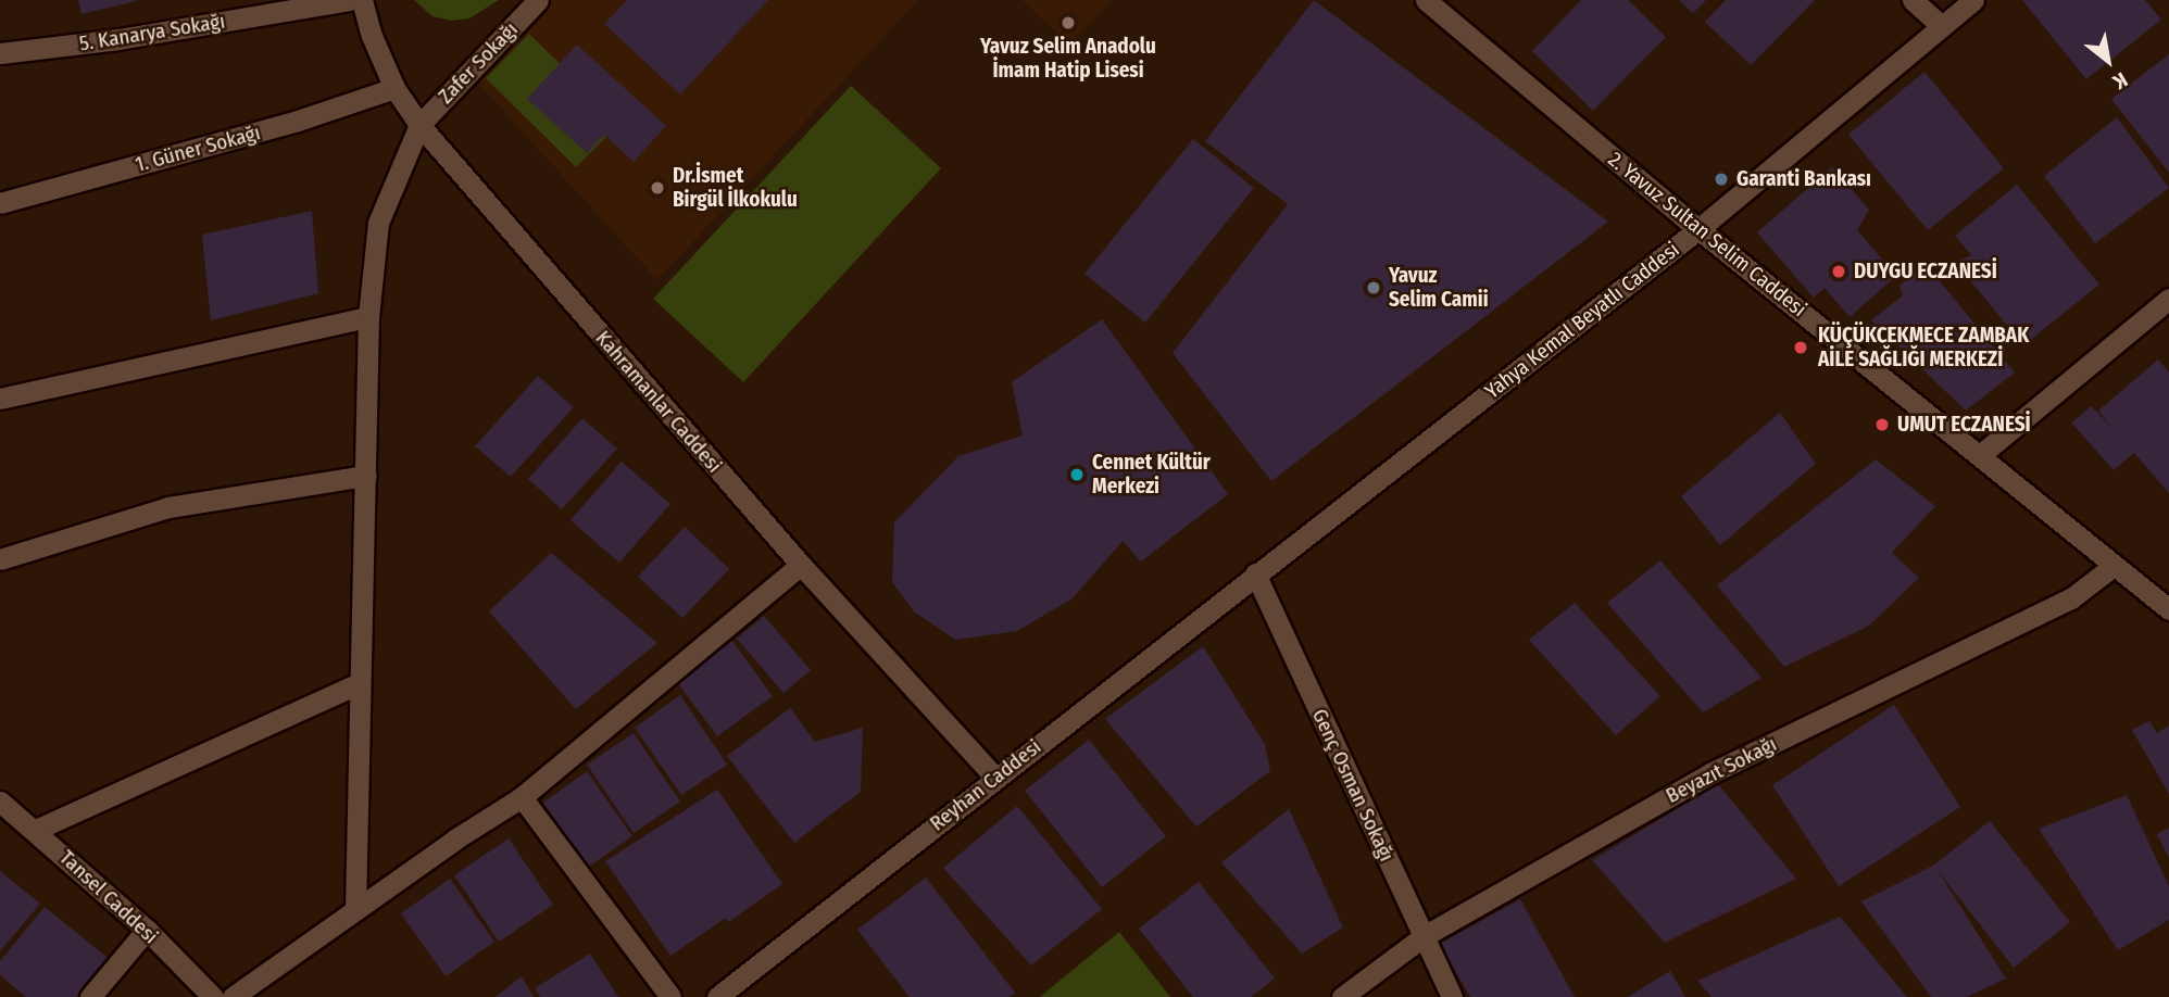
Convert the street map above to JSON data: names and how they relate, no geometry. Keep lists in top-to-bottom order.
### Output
{
  "streets": {
    "street": [
      "5. Kanarya Sokağı",
      "Zafer Sokağı",
      "1. Güner Sokağı",
      "2. Yavuz Sultan Selim Caddesi",
      "Yahya Kemal Beyatlı Caddesi",
      "Kahramanlar Caddesi",
      "Beyazıt Sokağı",
      "Reyhan Caddesi",
      "Genç Osman Sokağı",
      "Tansel Caddesi"
    ]
  },
  "crossings": [
    ["Zafer Sokağı", "Kahramanlar Caddesi"],
    ["1. Güner Sokağı", "Kahramanlar Caddesi"],
    ["2. Yavuz Sultan Selim Caddesi", "Yahya Kemal Beyatlı Caddesi"],
    ["2. Yavuz Sultan Selim Caddesi", "Beyazıt Sokağı"],
    ["Yahya Kemal Beyatlı Caddesi", "Reyhan Caddesi"],
    ["Yahya Kemal Beyatlı Caddesi", "Genç Osman Sokağı"],
    ["Kahramanlar Caddesi", "Reyhan Caddesi"],
    ["Beyazıt Sokağı", "Genç Osman Sokağı"],
    ["Reyhan Caddesi", "Genç Osman Sokağı"]
  ],
  "places": [
    "Yavuz Selim Anadolu İmam Hatip Lisesi",
    "Garanti Bankası",
    "Dr.İsmet Birgül İlkokulu",
    "DUYGU ECZANESİ",
    "Yavuz Selim Camii",
    "KÜÇÜKÇEKMECE ZAMBAK AİLE SAĞLIĞI MERKEZİ",
    "UMUT ECZANESİ",
    "Cennet Kültür Merkezi"
  ],
  "north": "bottom right"
}
